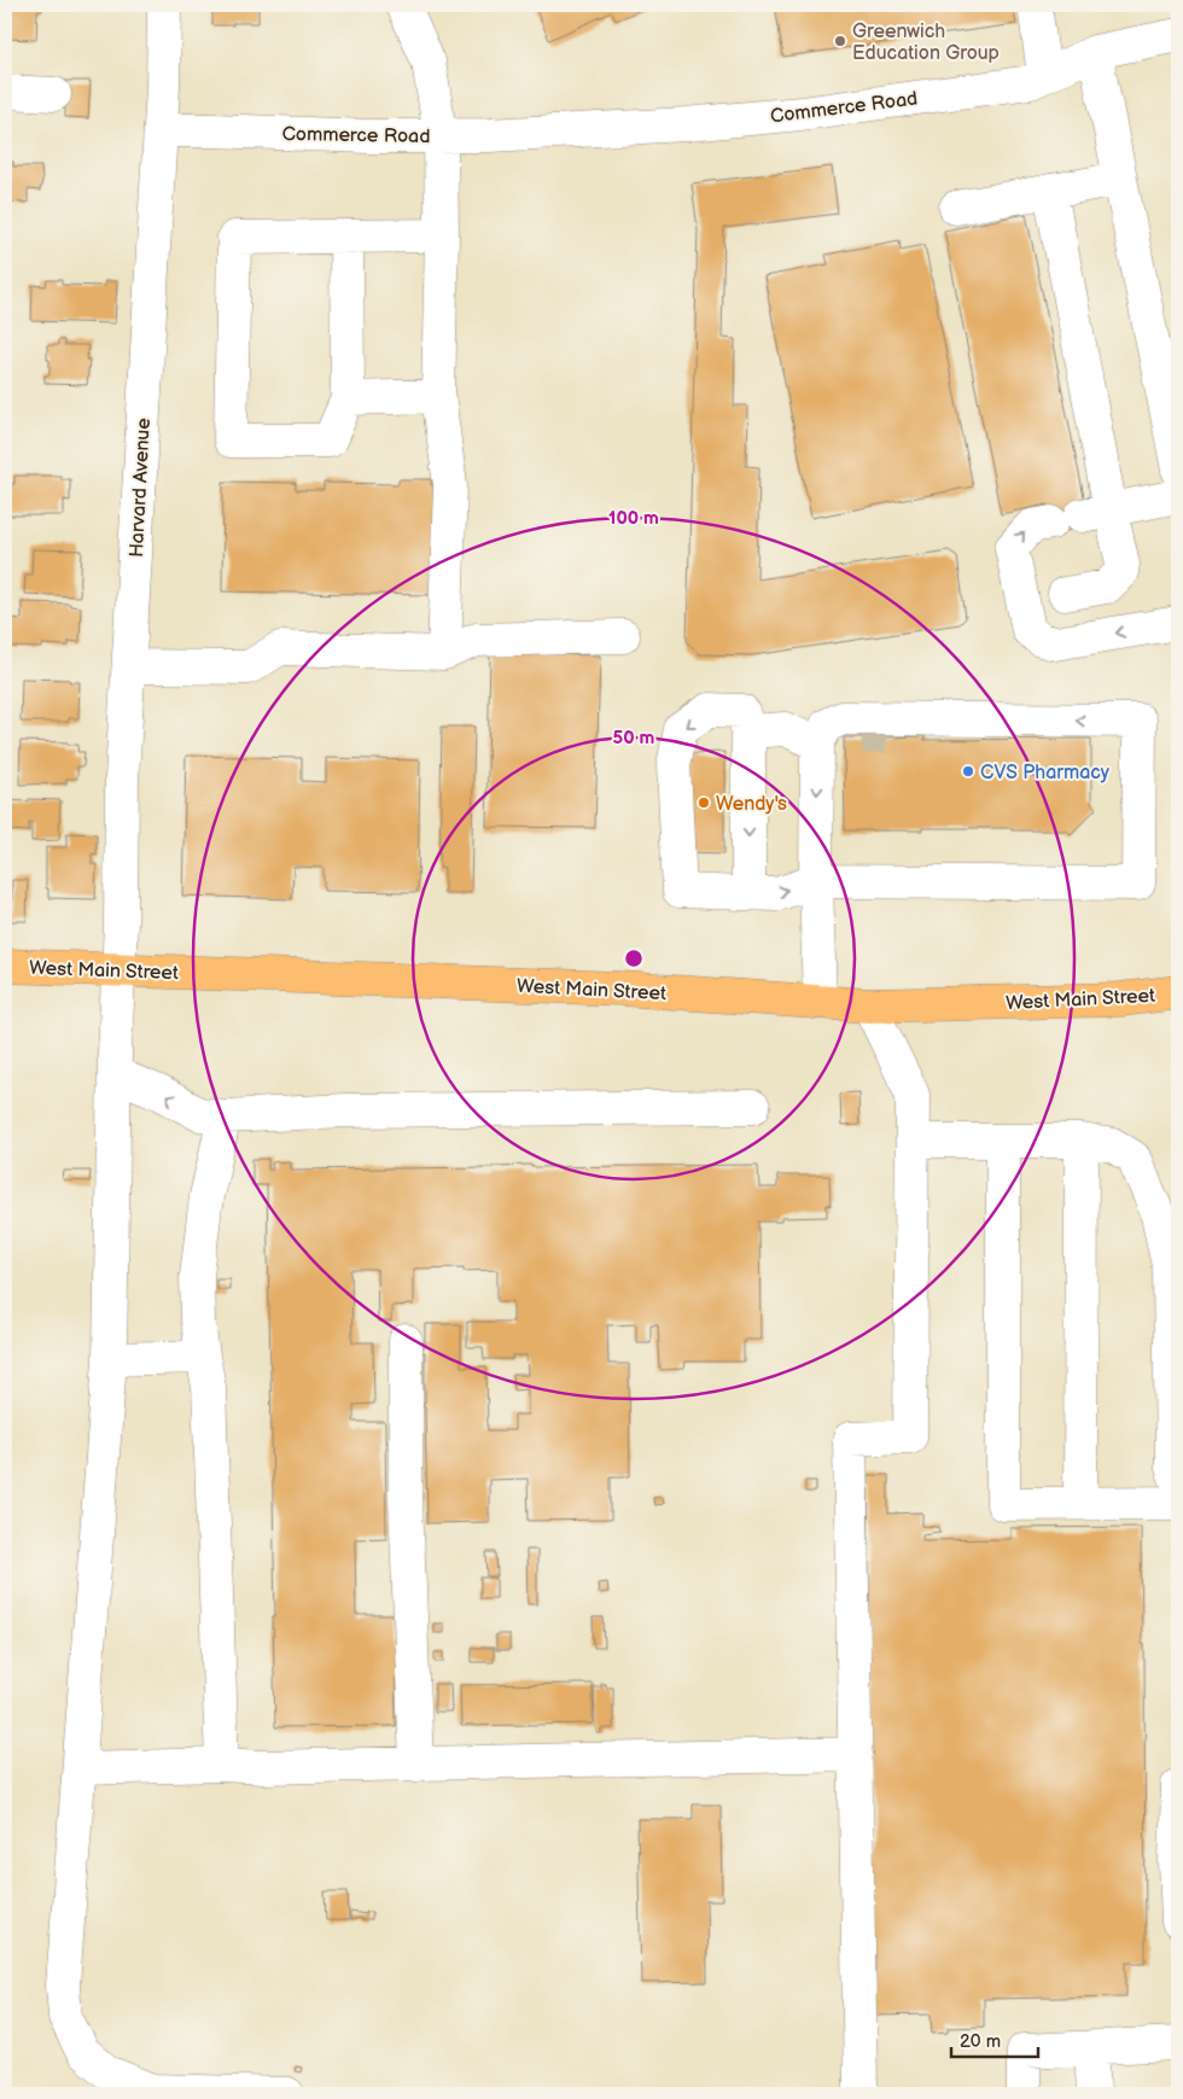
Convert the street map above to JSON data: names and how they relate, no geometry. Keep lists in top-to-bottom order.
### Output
{
  "streets": {
    "main road": ["West Main Street"],
    "street": ["Commerce Road", "Harvard Avenue"]
  },
  "crossings": [
    ["Commerce Road", "Harvard Avenue"],
    ["Harvard Avenue", "West Main Street"]
  ],
  "places": ["Greenwich Education Group", "CVS Pharmacy", "Wendy's"],
  "scale_bar": "20 m",
  "rings": ["100 m", "50 m"]
}
